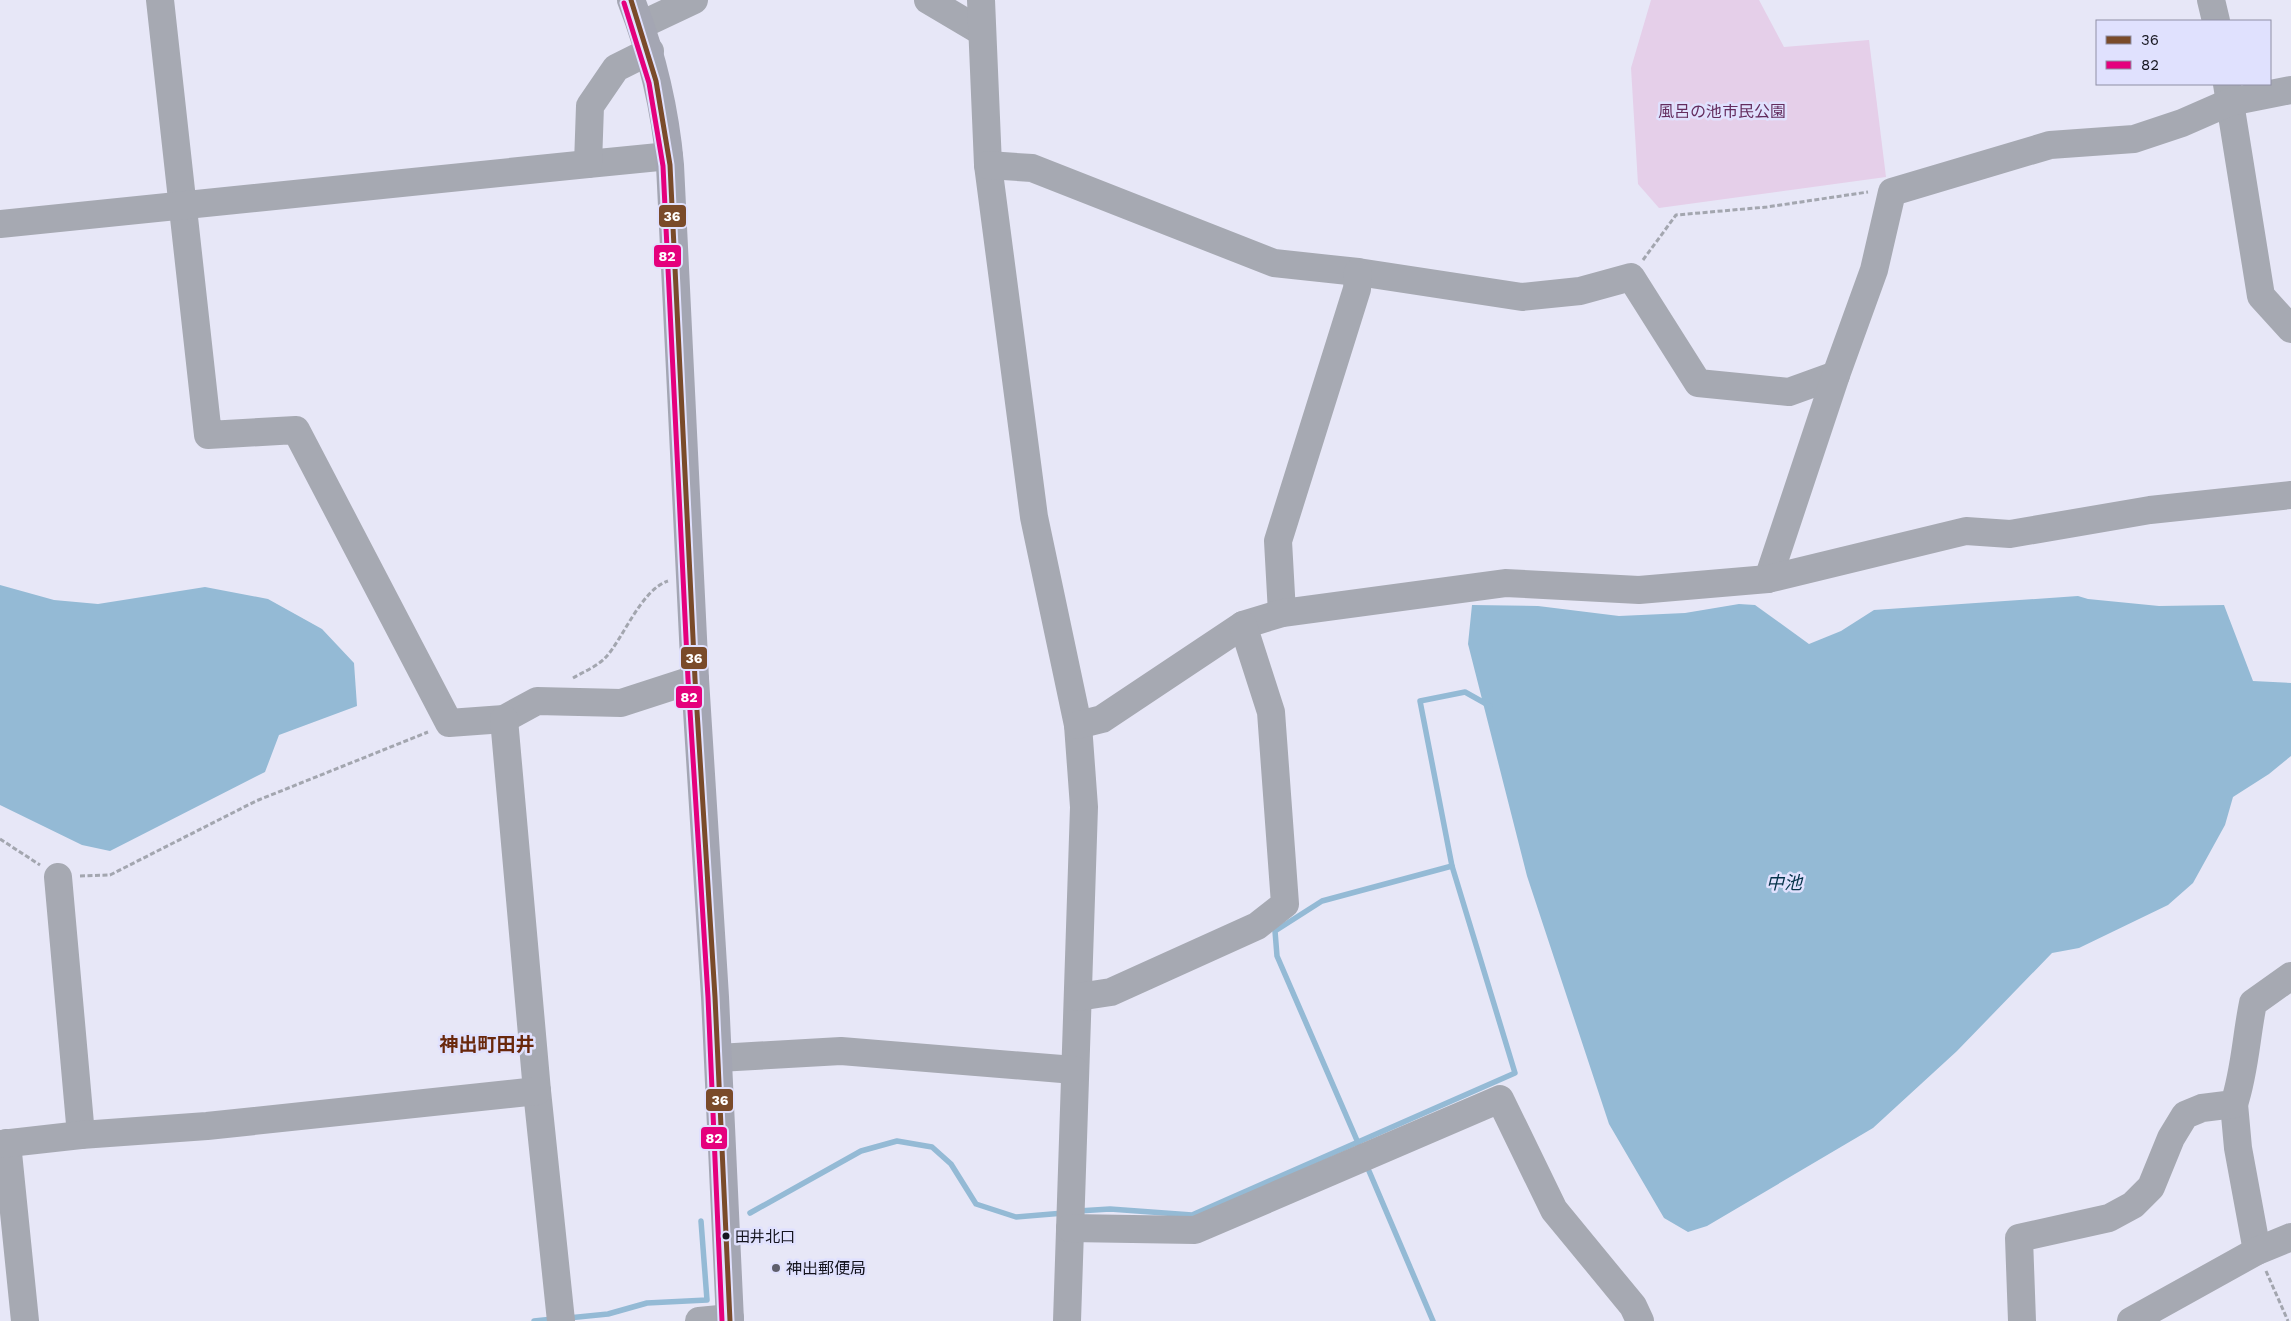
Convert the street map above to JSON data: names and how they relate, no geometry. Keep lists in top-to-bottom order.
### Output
{
  "districts": ["神出町田井"],
  "water": ["中池"],
  "parks": ["風呂の池市民公園"],
  "places": ["田井北口", "神出郵便局"],
  "lines": ["transit line 36", "transit line 82"],
  "legend": ["36", "82"]
}
